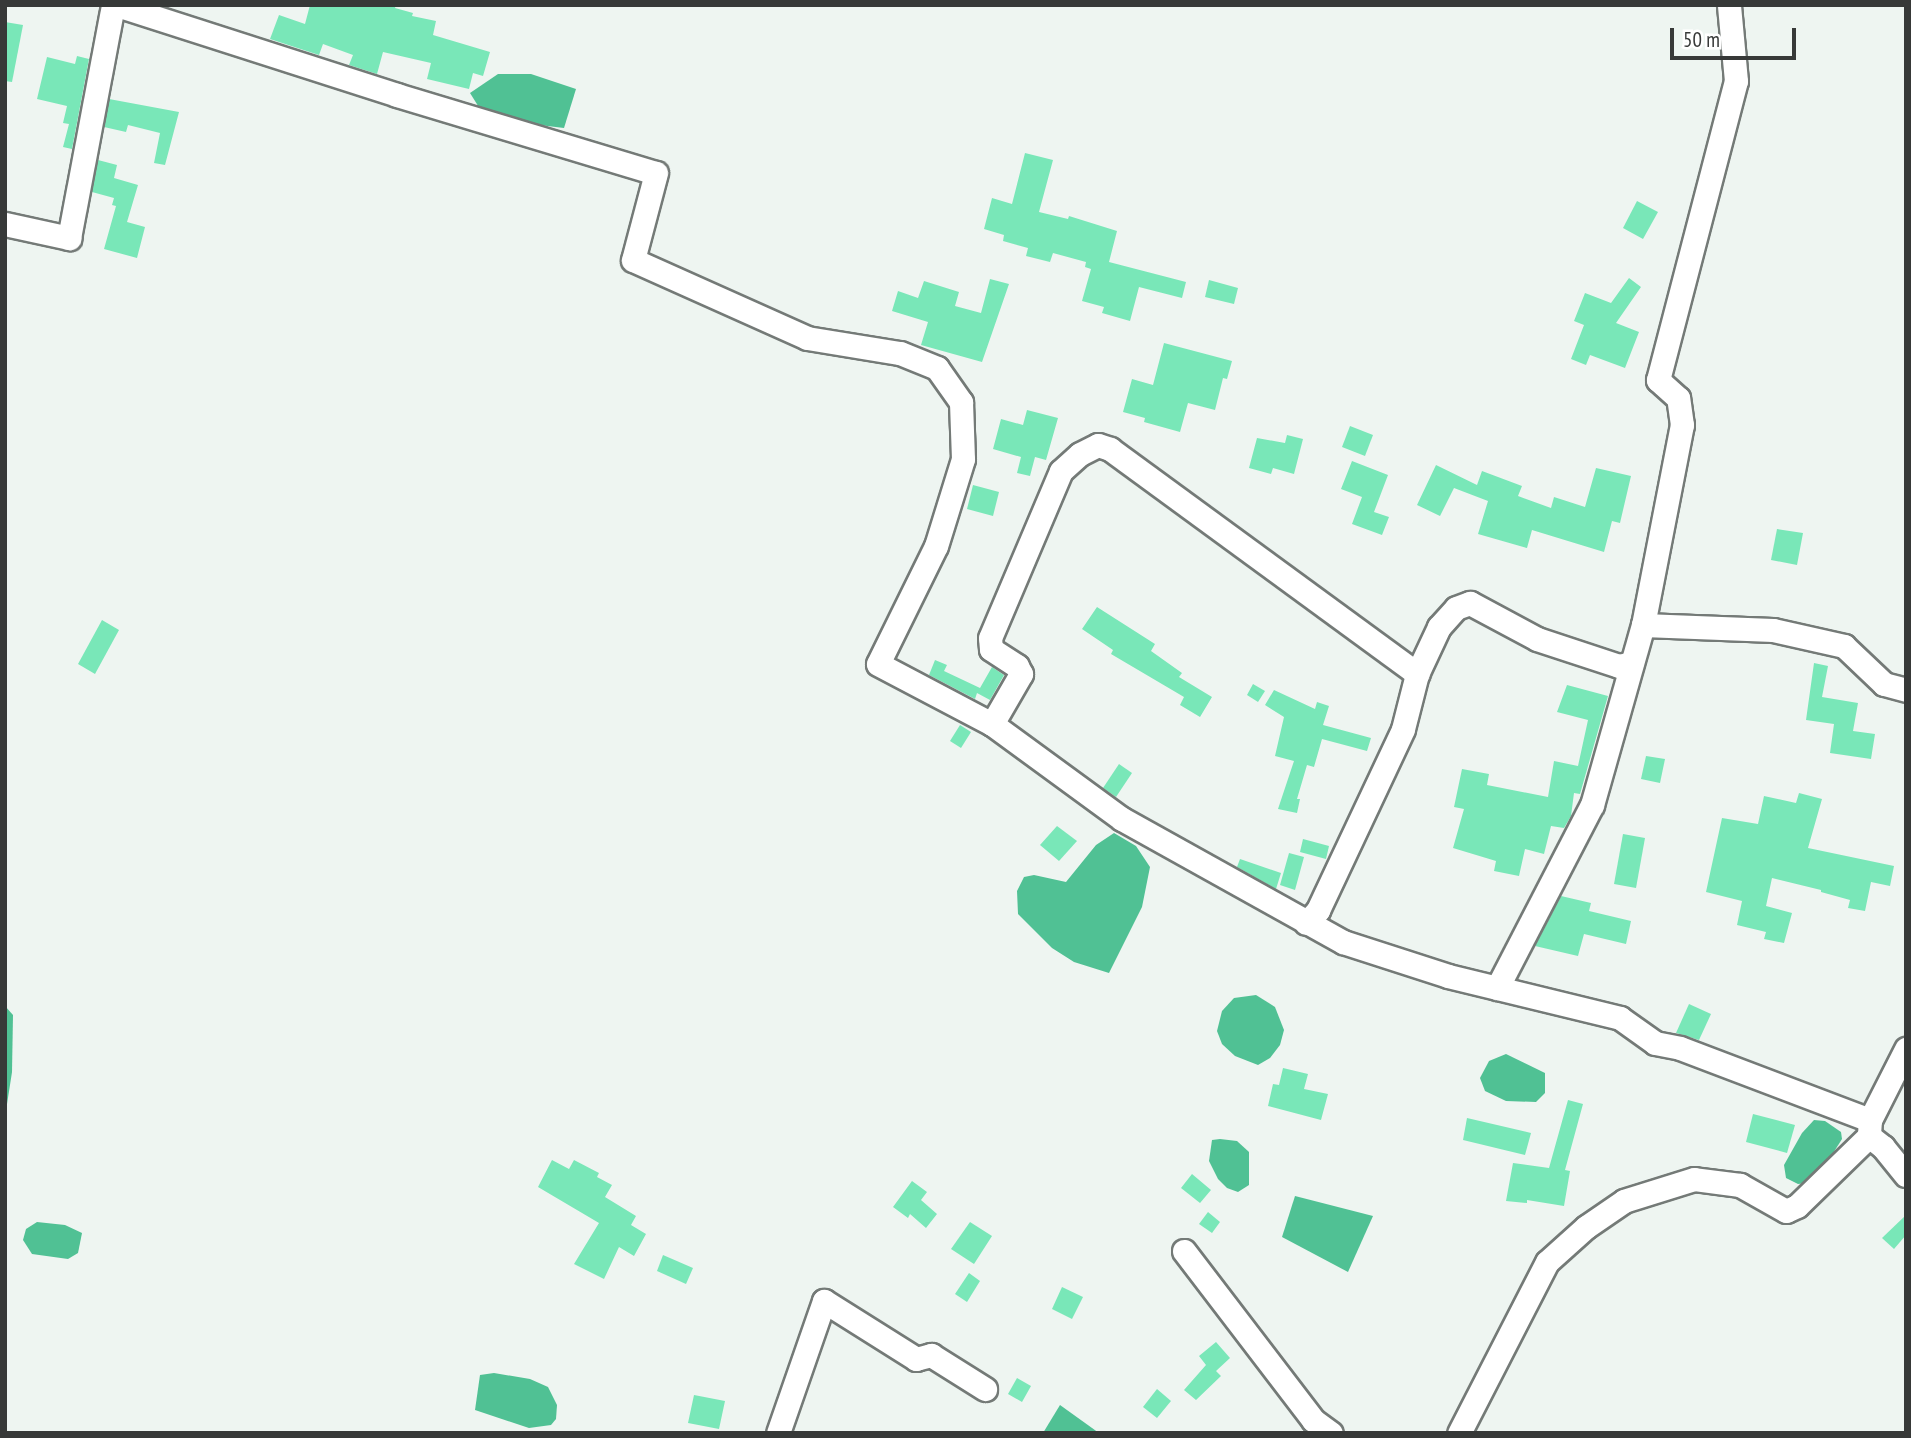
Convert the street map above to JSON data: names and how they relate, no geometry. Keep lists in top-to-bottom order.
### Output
{
  "scale_bar": "50 m"
}
